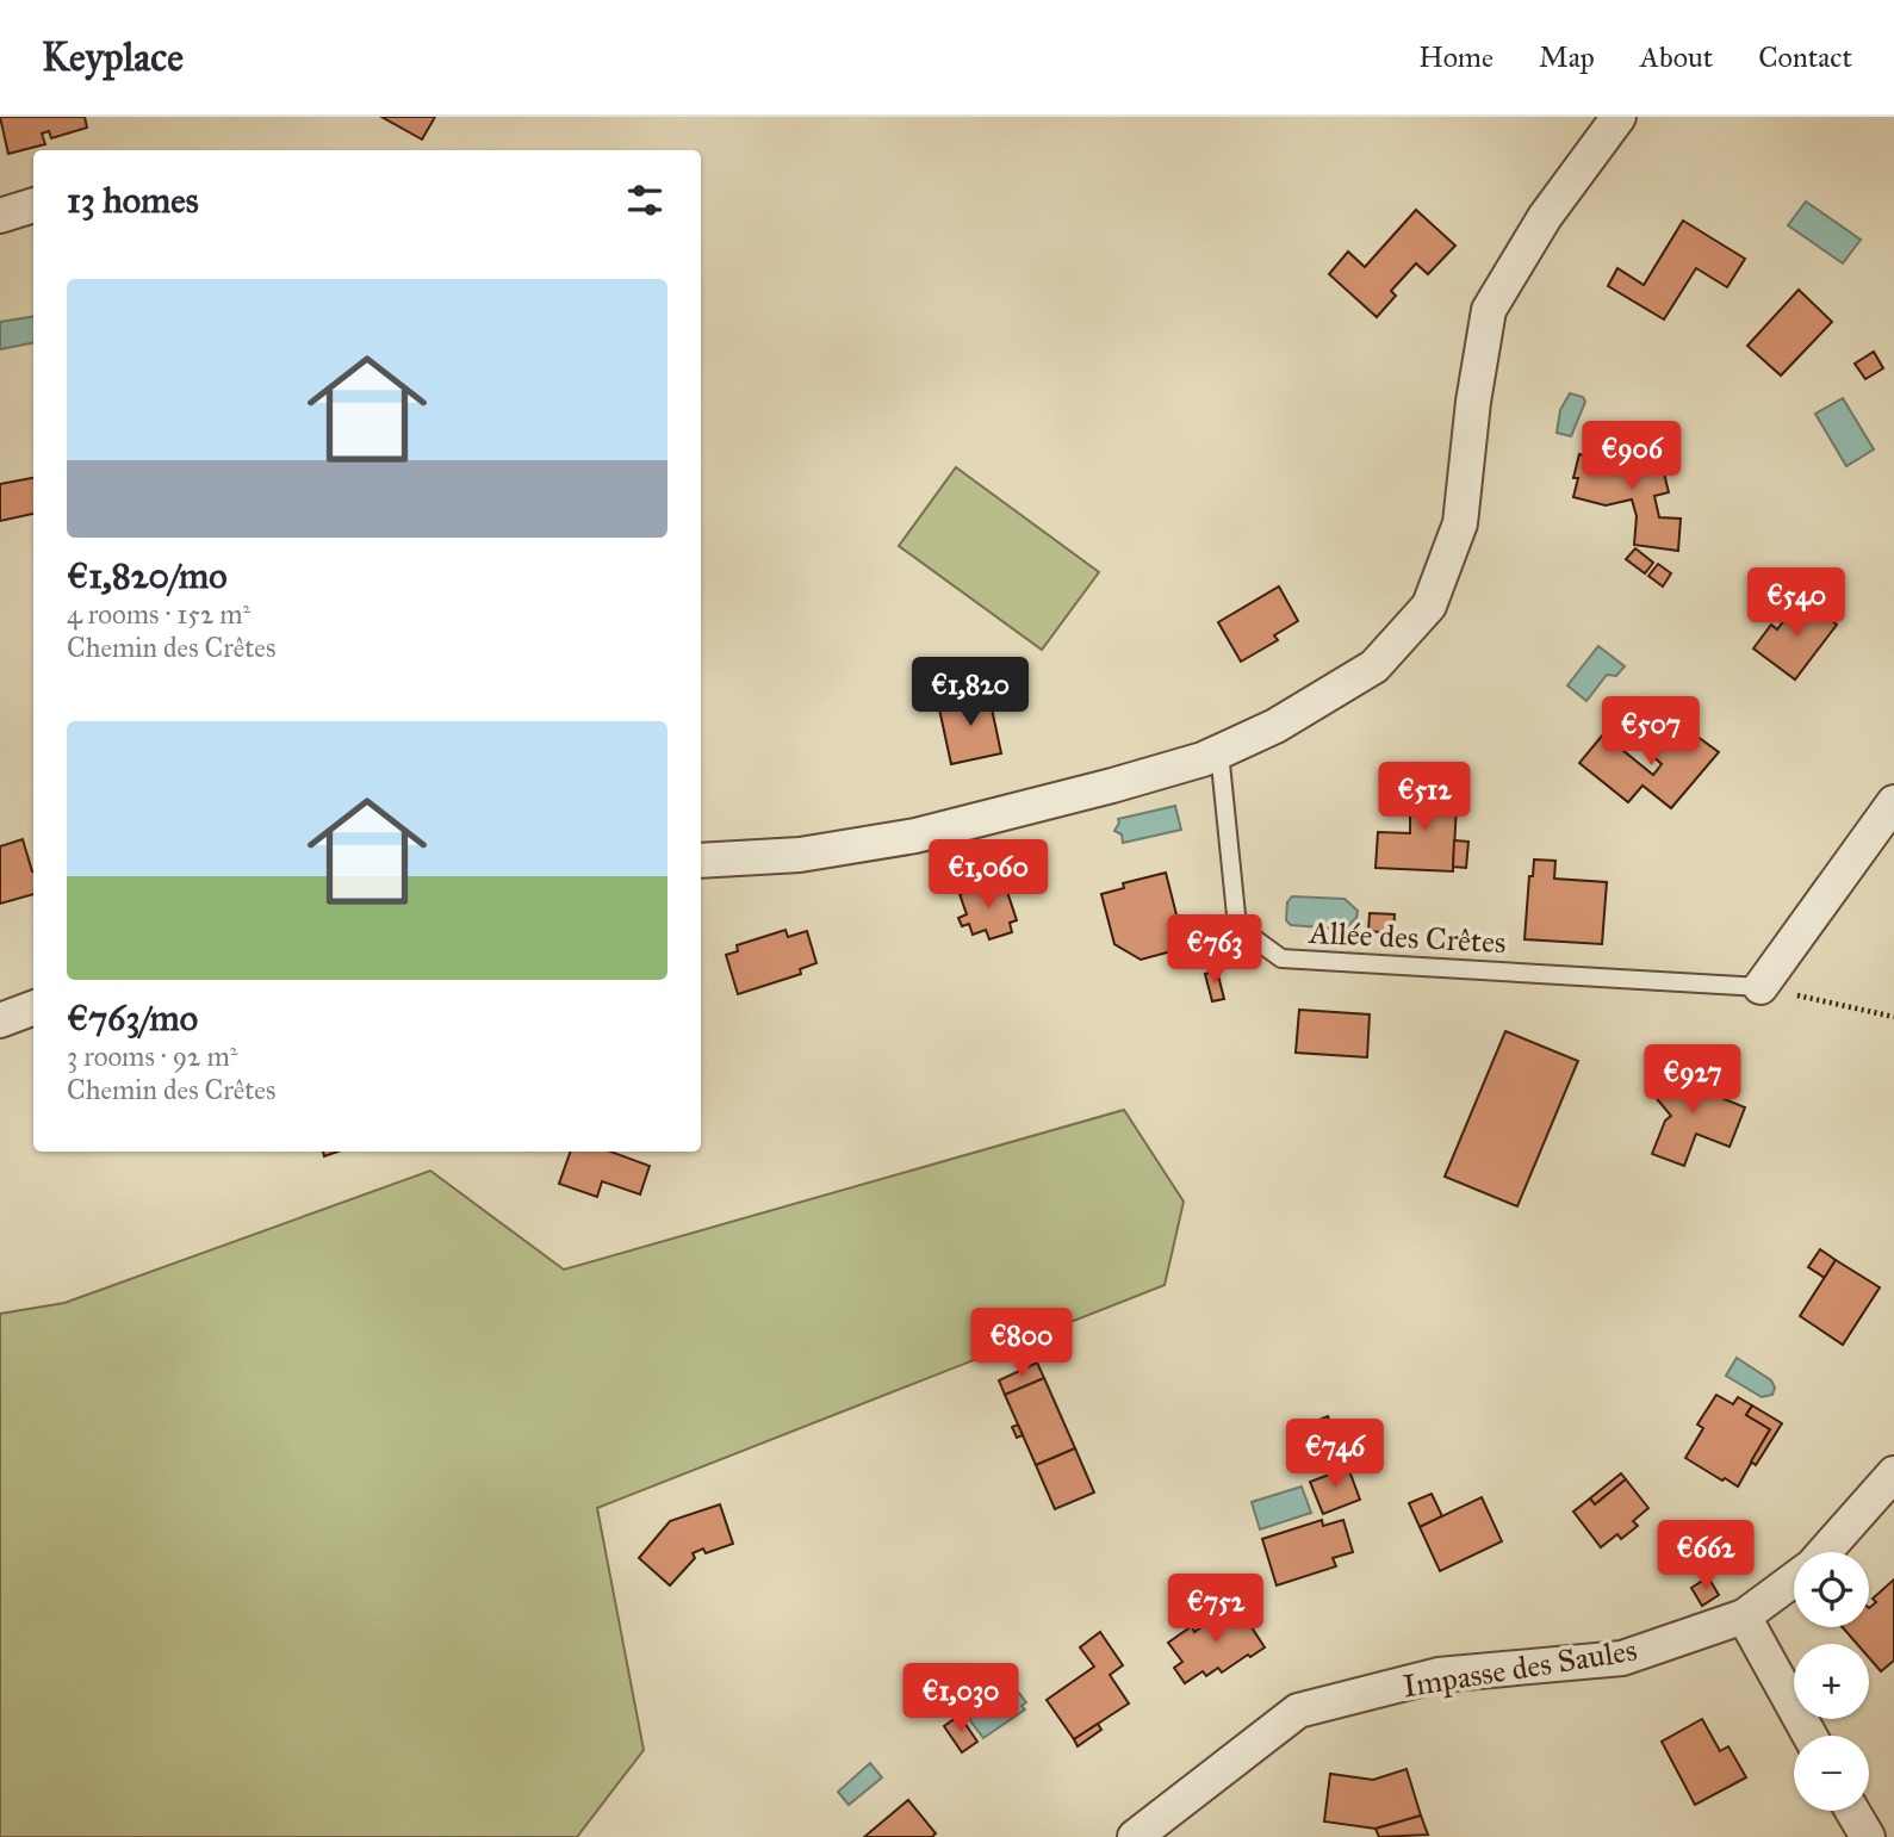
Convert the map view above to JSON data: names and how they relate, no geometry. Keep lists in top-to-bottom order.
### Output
{
  "streets": {
    "street": ["Impasse des Saules"],
    "lane": ["Allée des Crêtes"]
  },
  "page": {
    "header": "Keyplace",
    "nav": [
      "Home",
      "Map",
      "About",
      "Contact"
    ],
    "heading": "13 homes",
    "list": [
      {
        "name": "€1,820/mo",
        "note": "4 rooms · 152 m² · Chemin des Crêtes"
      },
      {
        "name": "€763/mo",
        "note": "3 rooms · 92 m² · Chemin des Crêtes"
      }
    ],
    "price": [
      "€906",
      "€540",
      "€1,820",
      "€507",
      "€512",
      "€1,060",
      "€763",
      "€927",
      "€800",
      "€746",
      "€662",
      "€752",
      "€1,030"
    ],
    "map_buttons": ["+", "−"]
  }
}
